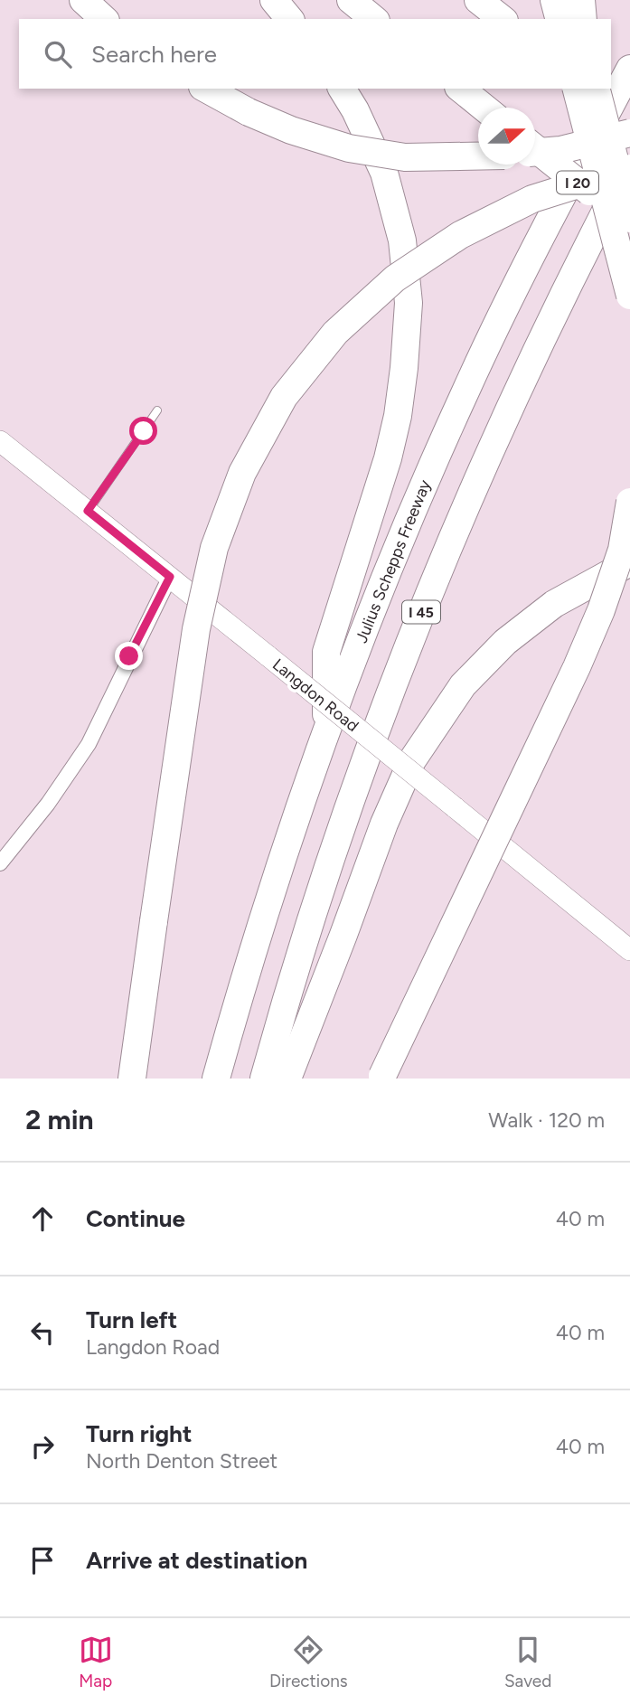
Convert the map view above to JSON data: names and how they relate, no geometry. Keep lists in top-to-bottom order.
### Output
{
  "streets": {
    "highway": ["I 20", "Julius Schepps Freeway", "I 45"],
    "street": ["Langdon Road"]
  },
  "north": "right",
  "page": {
    "search": "Search here",
    "heading": ["2 min", "Walk · 120 m"],
    "list": [
      ["Continue", "40 m"],
      ["Turn left", "Langdon Road", "40 m"],
      ["Turn right", "North Denton Street", "40 m"],
      "Arrive at destination"
    ],
    "nav": ["Map", "Directions", "Saved"]
  }
}
